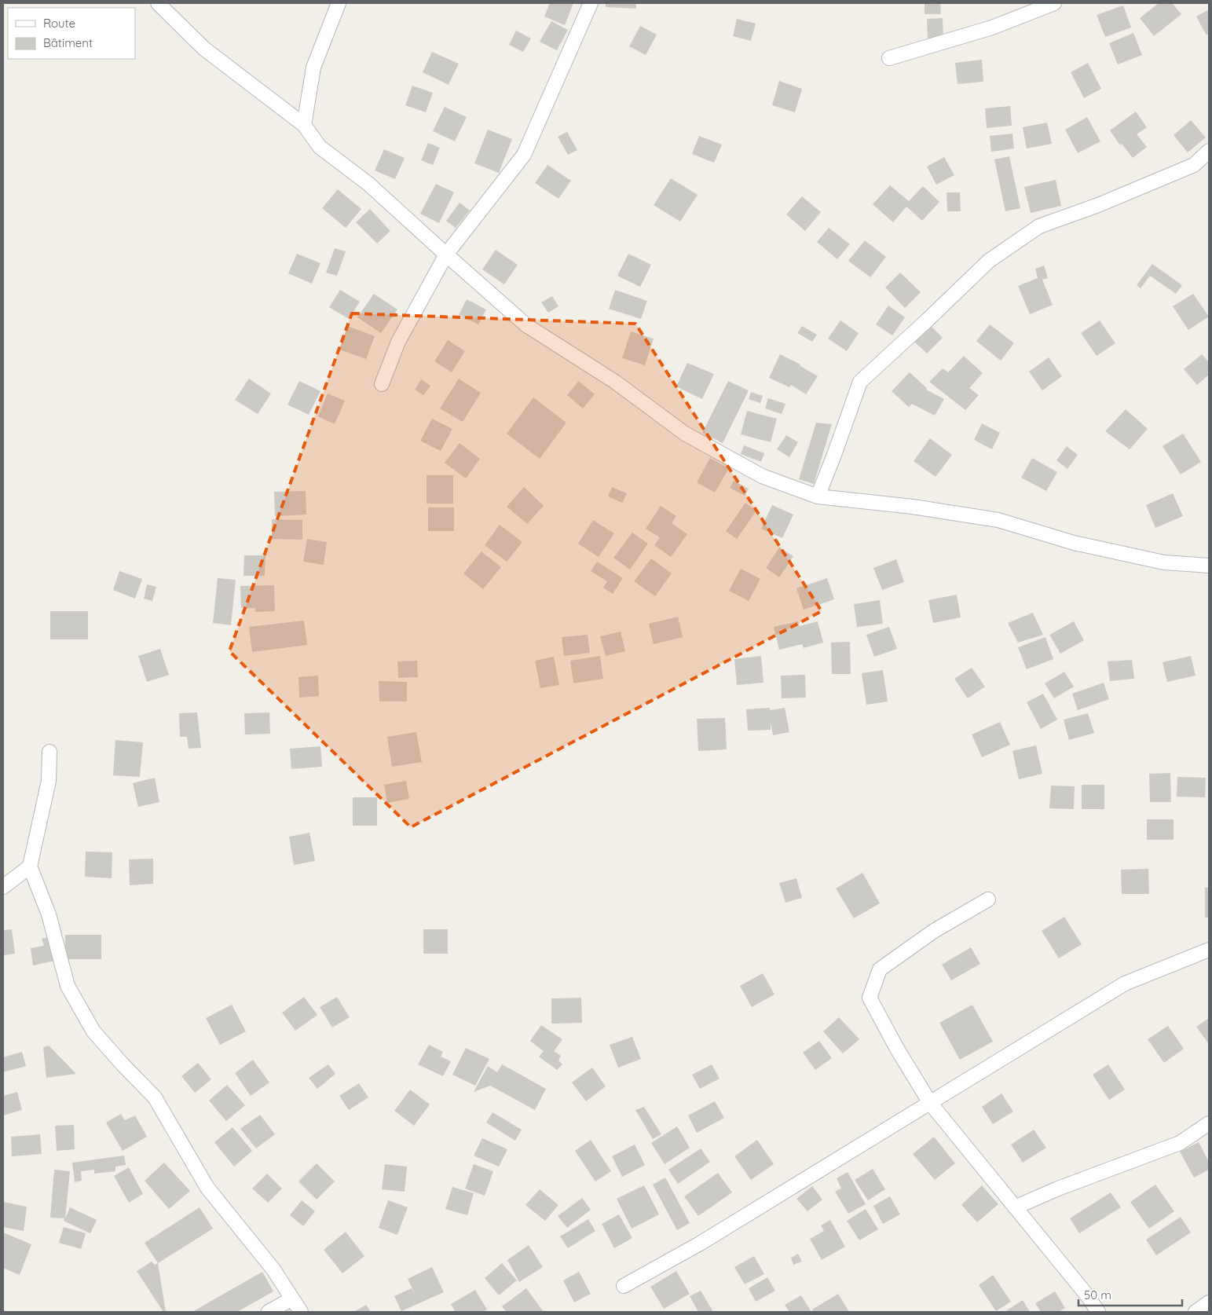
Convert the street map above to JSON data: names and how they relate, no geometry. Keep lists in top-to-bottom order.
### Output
{
  "legend": ["Route", "Bâtiment"],
  "scale_bar": "50 m"
}
